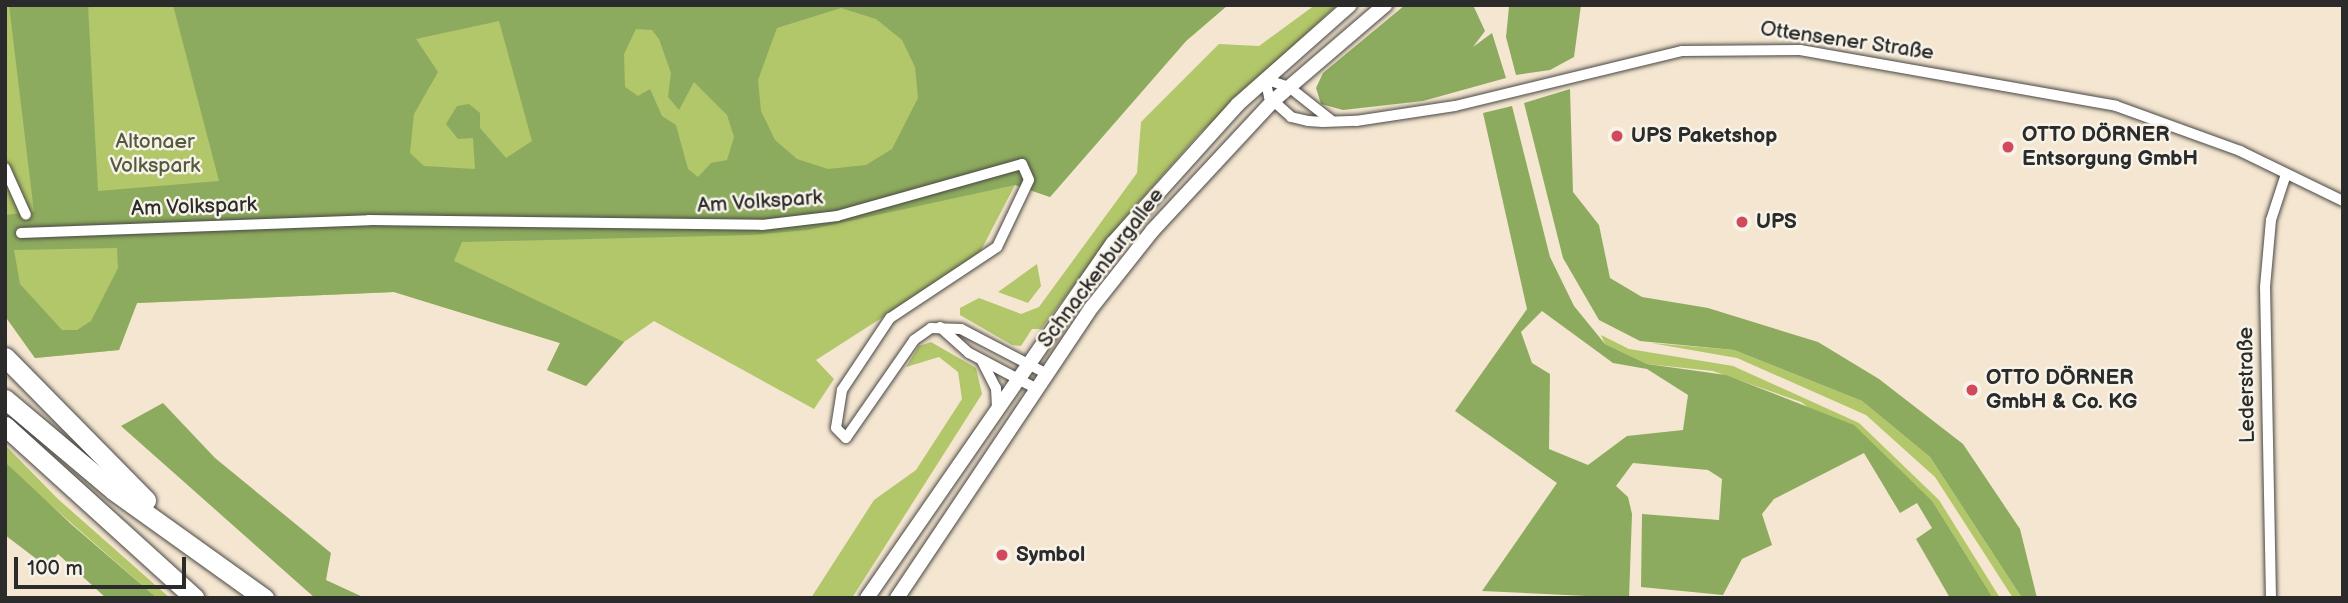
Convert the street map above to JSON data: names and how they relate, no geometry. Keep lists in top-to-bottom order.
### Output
{
  "streets": {
    "main road": ["Schnackenburgallee"],
    "street": ["Ottensener Straße", "Am Volkspark", "Lederstraße"]
  },
  "crossings": [
    ["Ottensener Straße", "Schnackenburgallee"],
    ["Ottensener Straße", "Lederstraße"]
  ],
  "parks": ["Altonaer Volkspark"],
  "places": [
    "UPS Paketshop",
    "OTTO DÖRNER Entsorgung GmbH",
    "UPS",
    "OTTO DÖRNER GmbH & Co. KG",
    "Symbol"
  ],
  "scale_bar": "100 m"
}
